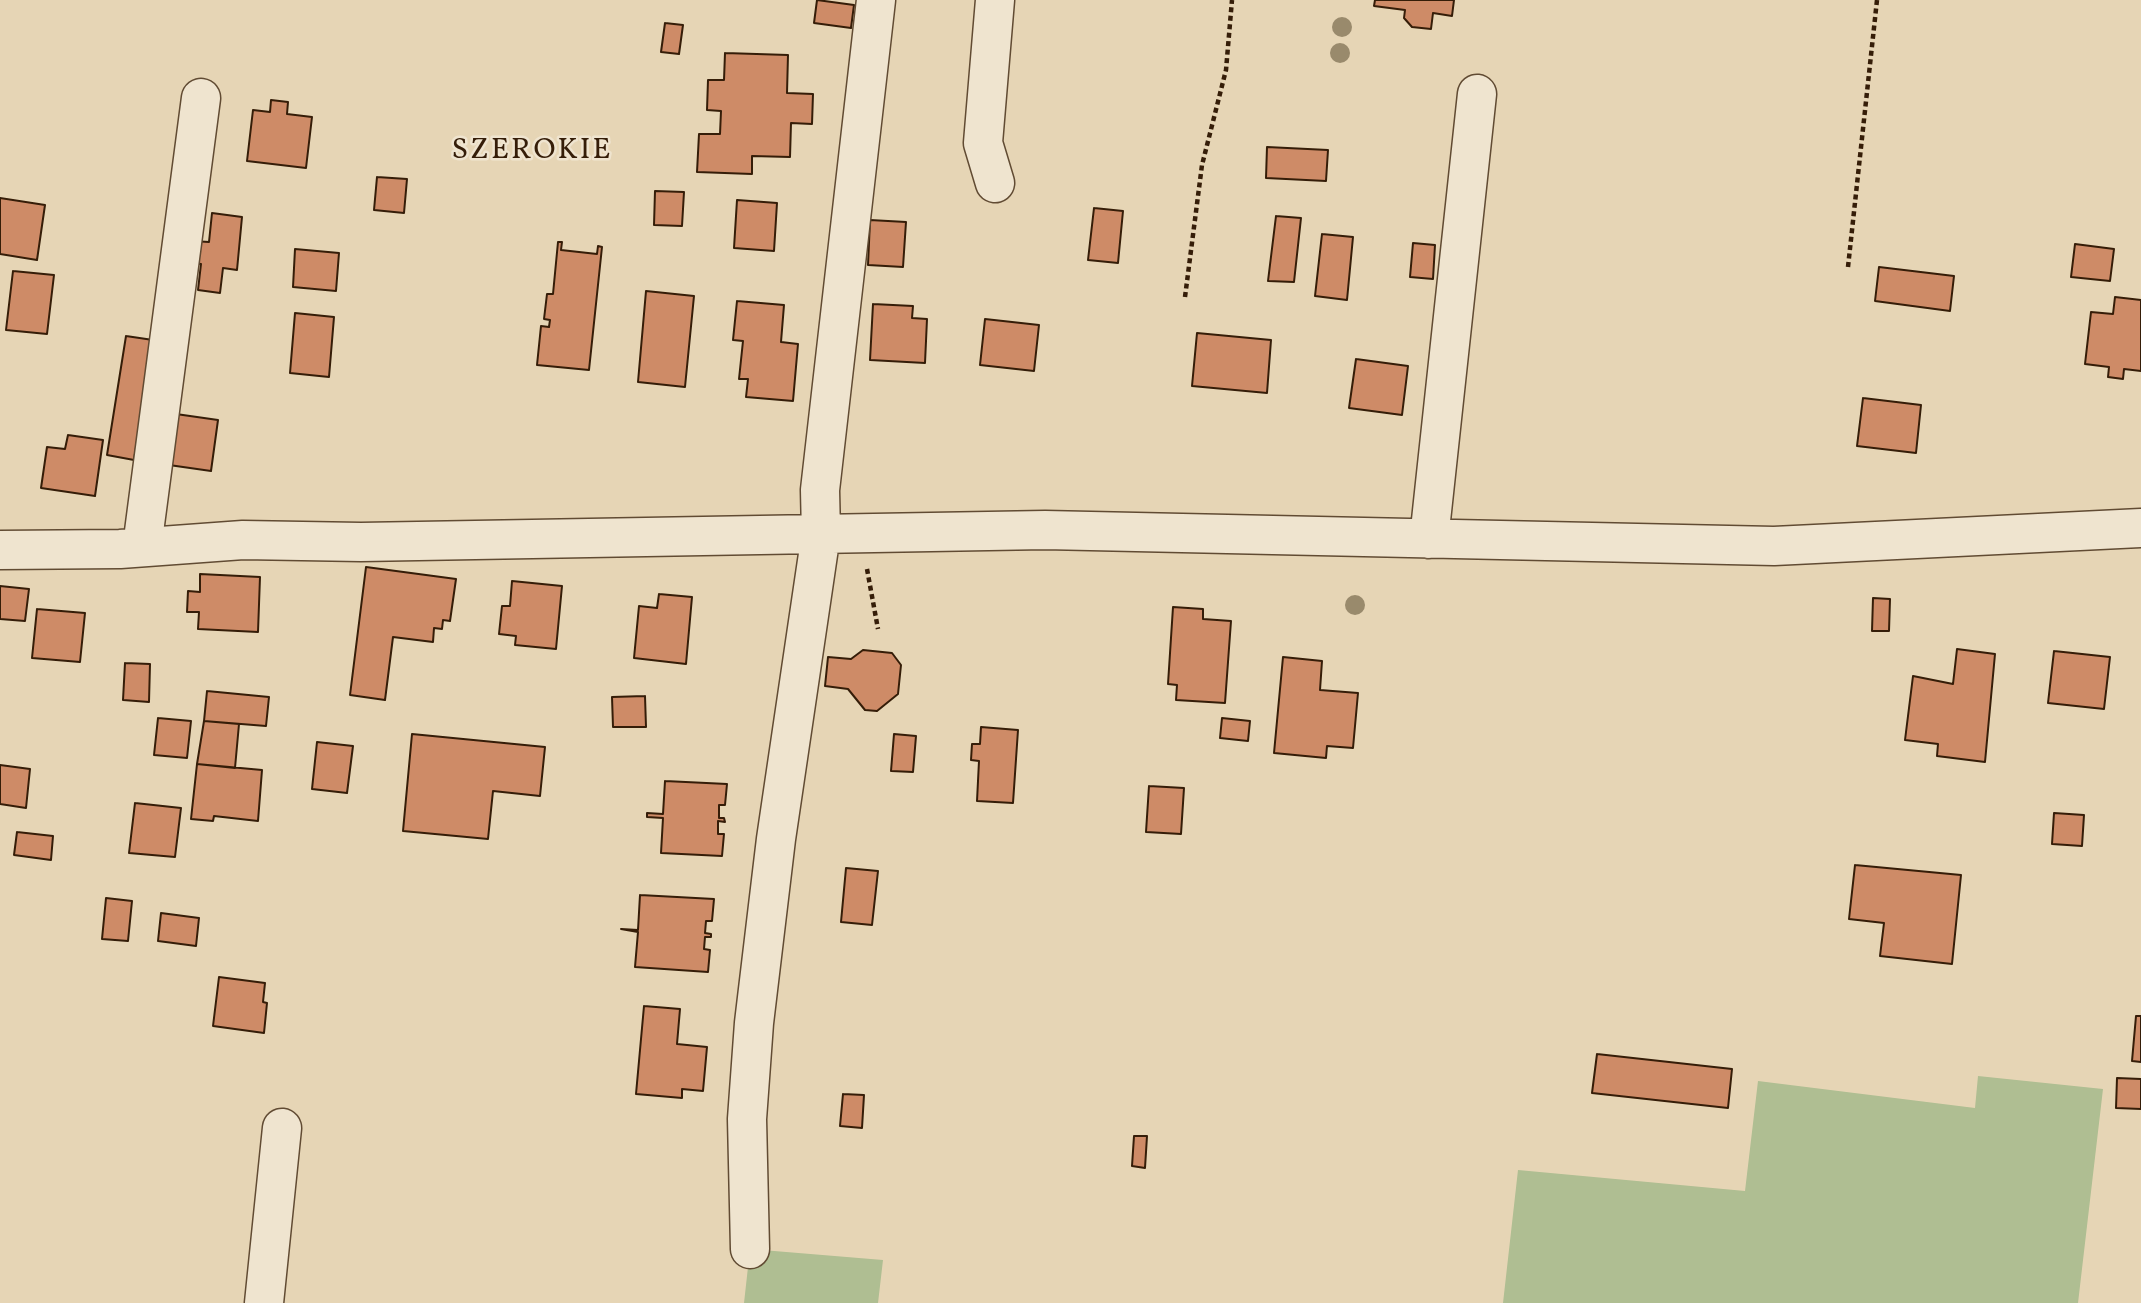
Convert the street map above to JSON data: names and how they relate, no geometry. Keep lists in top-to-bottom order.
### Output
{
  "districts": ["SZEROKIE"]
}
